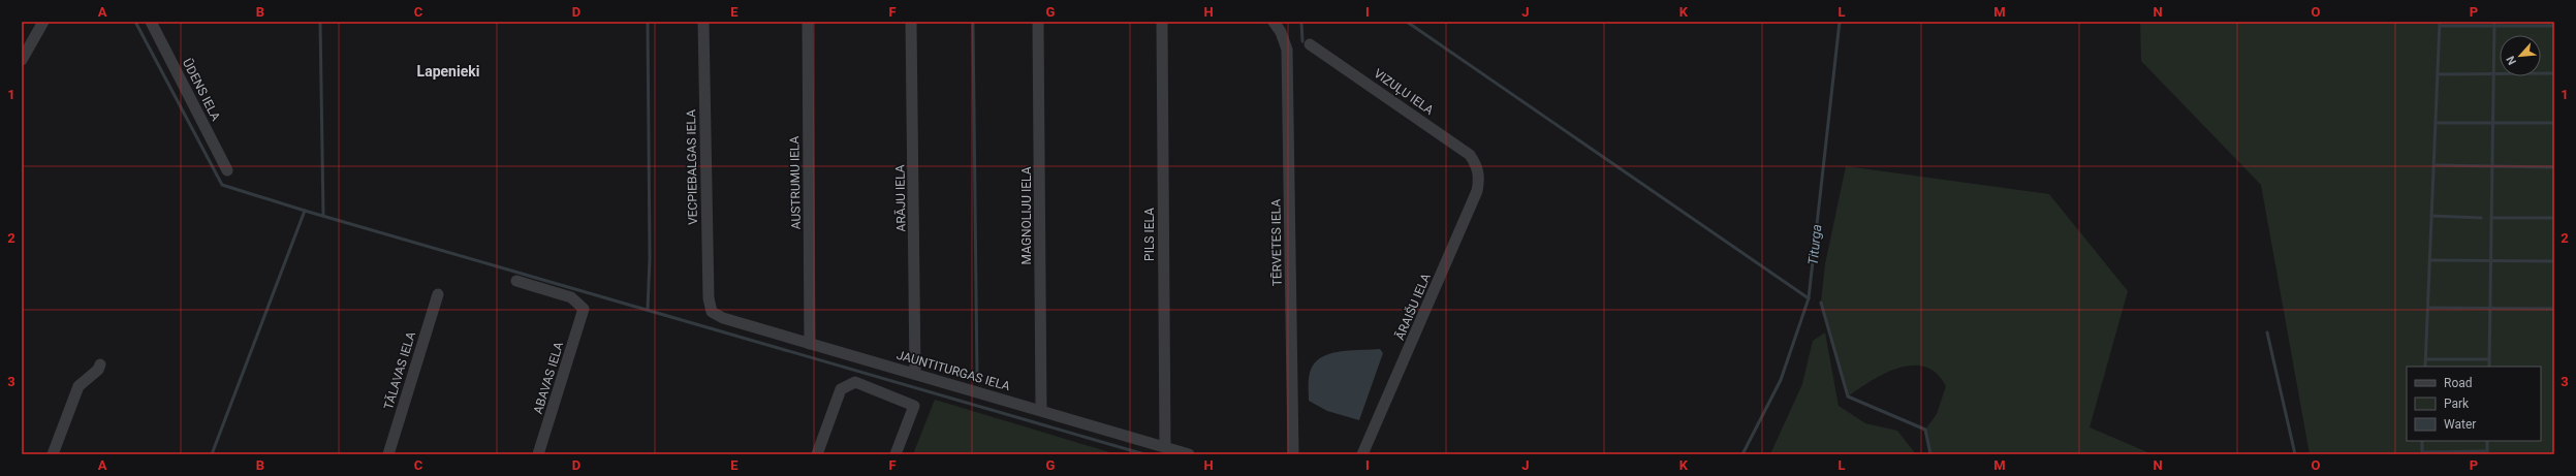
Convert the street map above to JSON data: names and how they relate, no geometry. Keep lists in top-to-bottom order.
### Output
{
  "streets": {
    "street": [
      "ŪDENS IELA",
      "VIZUĻU IELA",
      "VECPIEBALGAS IELA",
      "AUSTRUMU IELA",
      "ARĀJU IELA",
      "MAGNOLIJU IELA",
      "PILS IELA",
      "TĒRVETES IELA",
      "ĀRAIŠU IELA",
      "TĀLAVAS IELA",
      "JAUNTITURGAS IELA",
      "ABAVAS IELA"
    ]
  },
  "crossings": [
    ["VIZUĻU IELA", "ĀRAIŠU IELA"],
    ["VECPIEBALGAS IELA", "JAUNTITURGAS IELA"],
    ["AUSTRUMU IELA", "JAUNTITURGAS IELA"],
    ["ARĀJU IELA", "JAUNTITURGAS IELA"],
    ["MAGNOLIJU IELA", "JAUNTITURGAS IELA"],
    ["PILS IELA", "JAUNTITURGAS IELA"]
  ],
  "districts": ["Lapenieki"],
  "water": ["Titurga"],
  "legend": ["Road", "Park", "Water"],
  "north": "bottom left",
  "grid": {
    "columns": [
      "A",
      "B",
      "C",
      "D",
      "E",
      "F",
      "G",
      "H",
      "I",
      "J",
      "K",
      "L",
      "M",
      "N",
      "O",
      "P"
    ],
    "rows": ["1", "2", "3"]
  }
}
